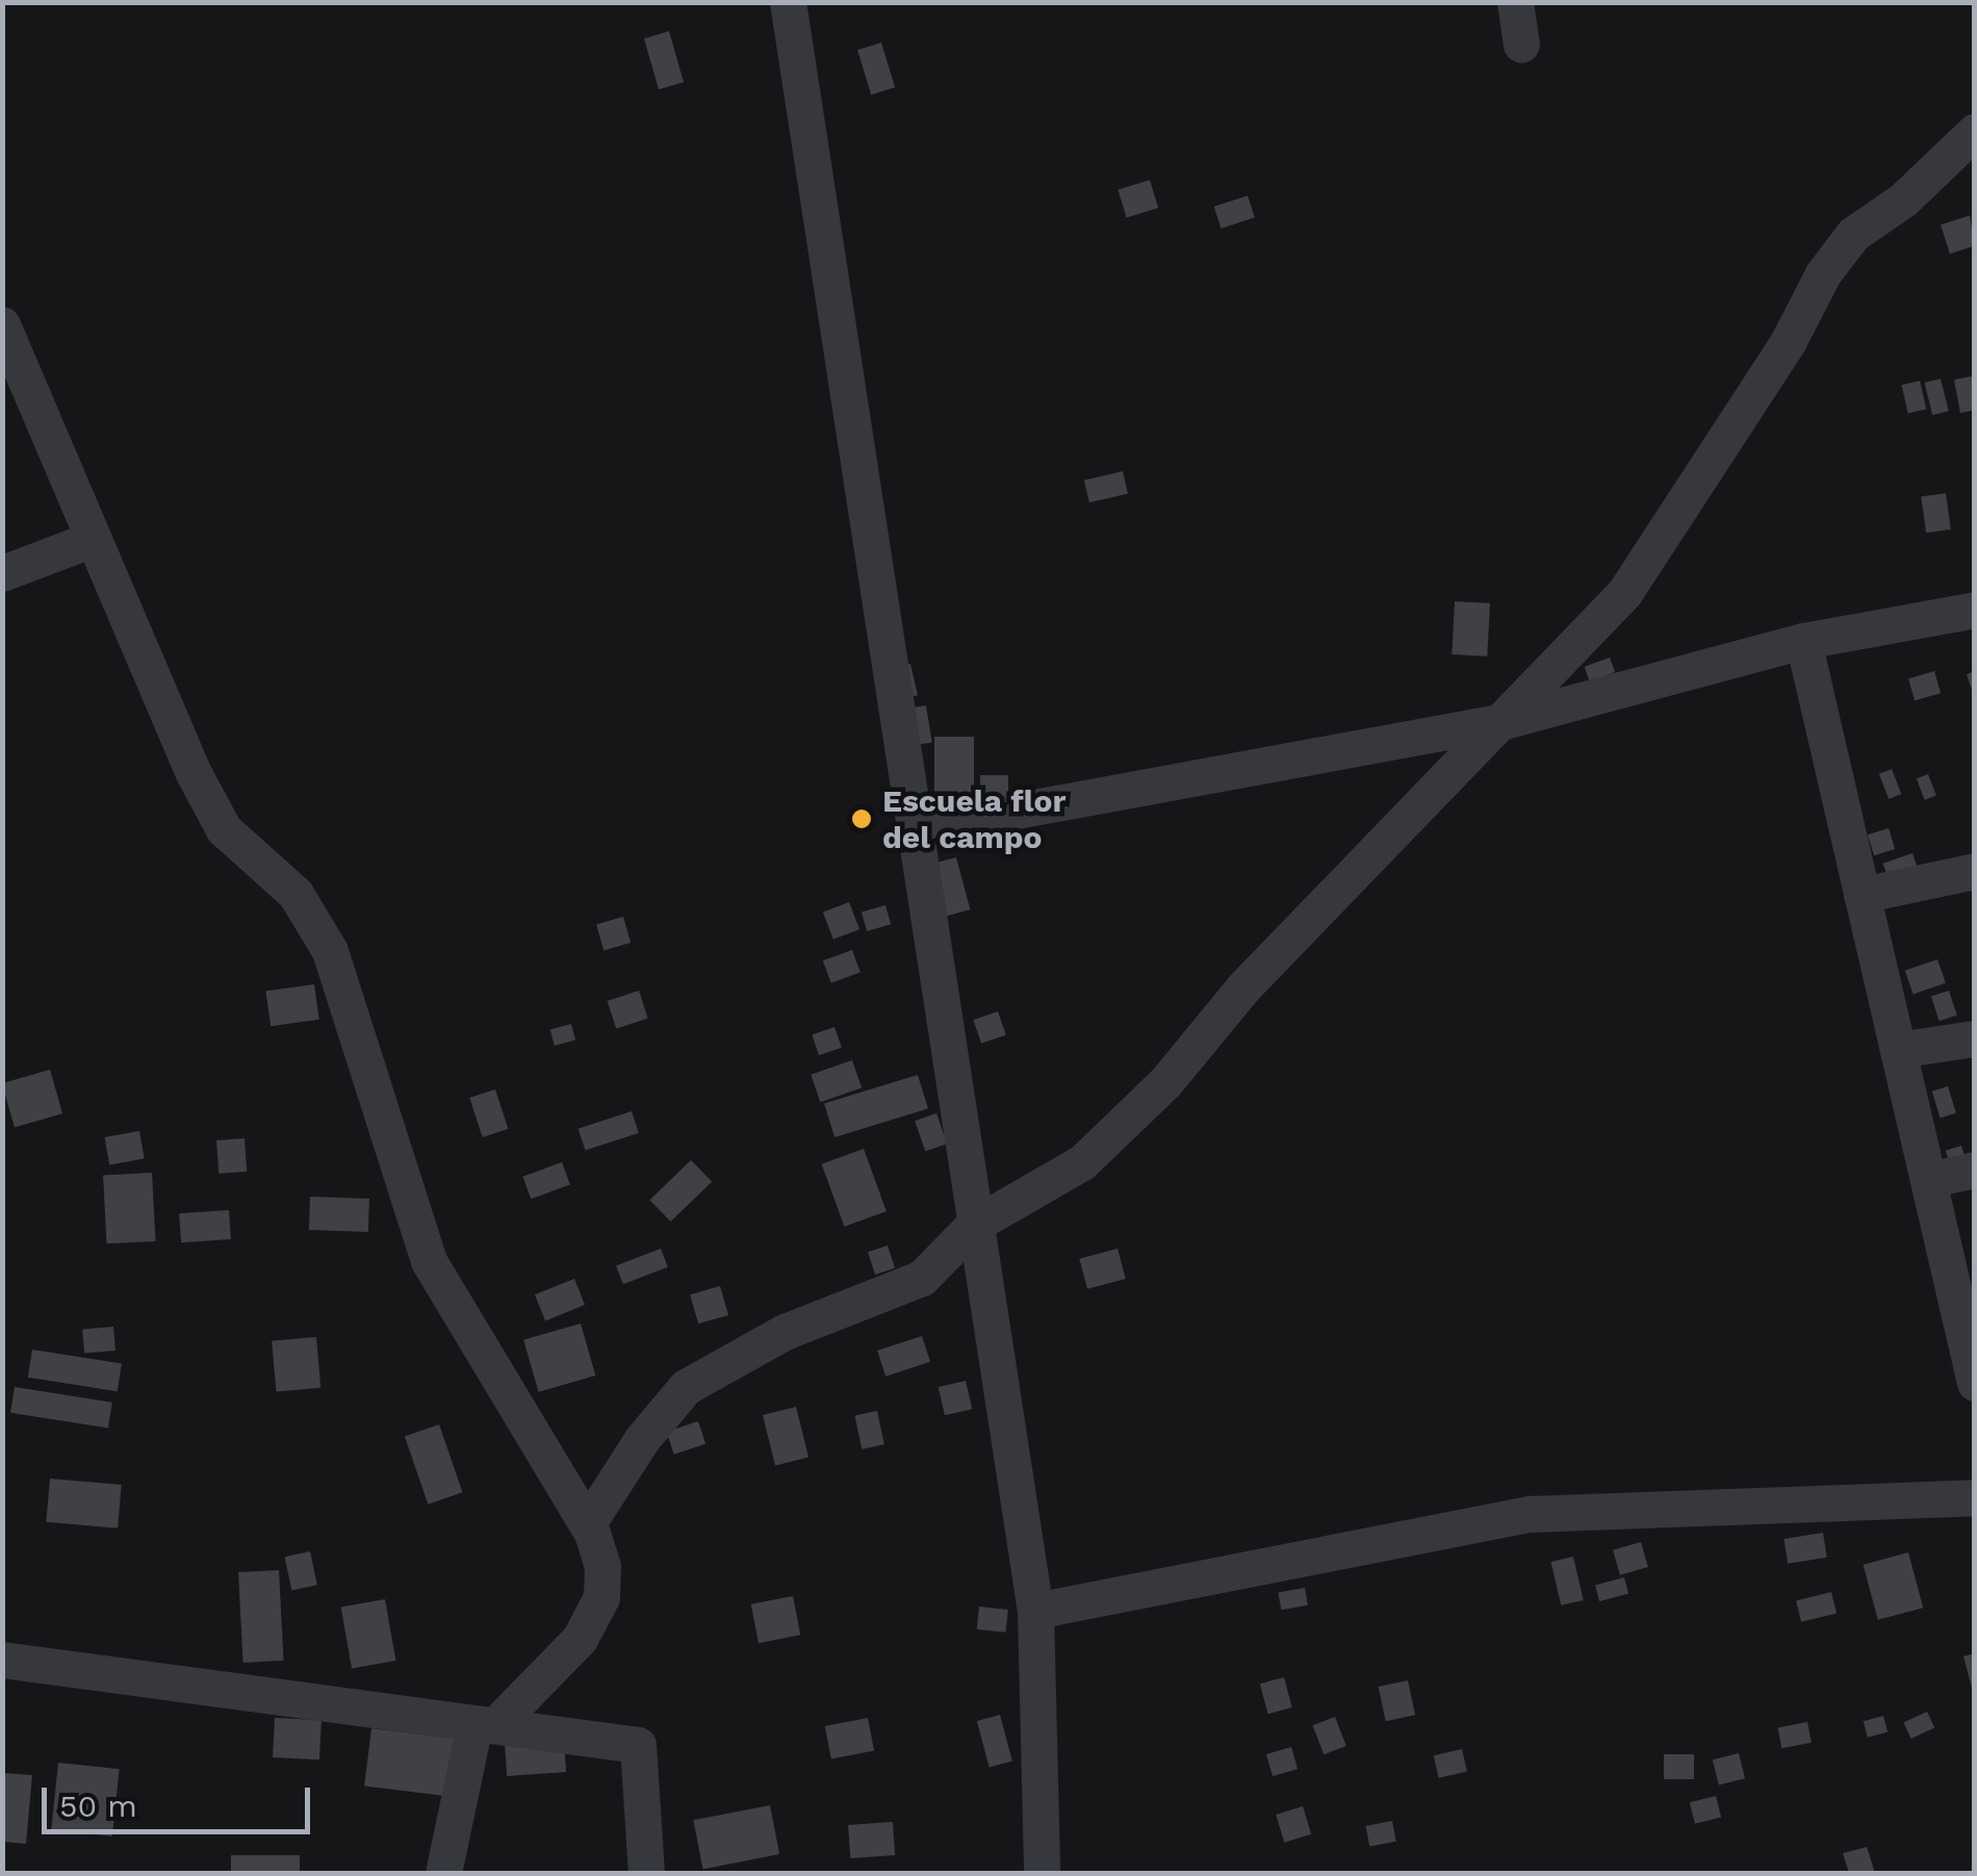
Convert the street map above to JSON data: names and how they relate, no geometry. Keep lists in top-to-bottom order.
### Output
{
  "places": ["Escuela flor del campo"],
  "scale_bar": "50 m"
}
